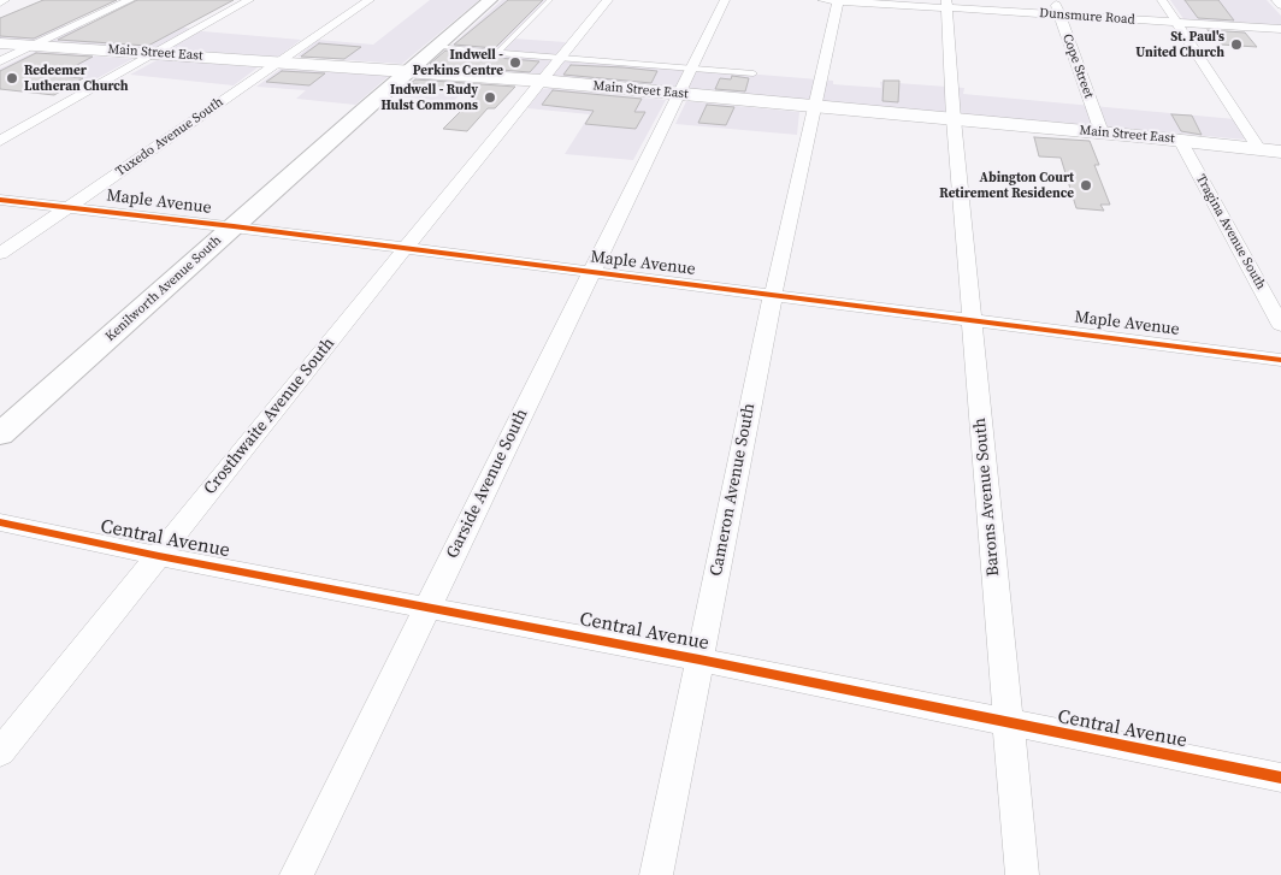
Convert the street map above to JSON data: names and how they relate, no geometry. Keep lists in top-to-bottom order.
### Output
{
  "streets": {
    "main road": ["Main Street East", "Kenilworth Avenue South"],
    "street": [
      "Dunsmure Road",
      "Cope Street",
      "Tuxedo Avenue South",
      "Maple Avenue",
      "Tragina Avenue South",
      "Crosthwaite Avenue South",
      "Garside Avenue South",
      "Cameron Avenue South",
      "Barons Avenue South",
      "Central Avenue"
    ]
  },
  "crossings": [
    ["Dunsmure Road", "Cope Street"],
    ["Dunsmure Road", "Cameron Avenue South"],
    ["Dunsmure Road", "Barons Avenue South"],
    ["Main Street East", "Cope Street"],
    ["Main Street East", "Tuxedo Avenue South"],
    ["Main Street East", "Tragina Avenue South"],
    ["Main Street East", "Kenilworth Avenue South"],
    ["Main Street East", "Crosthwaite Avenue South"],
    ["Main Street East", "Garside Avenue South"],
    ["Main Street East", "Cameron Avenue South"],
    ["Main Street East", "Barons Avenue South"],
    ["Tuxedo Avenue South", "Maple Avenue"],
    ["Maple Avenue", "Kenilworth Avenue South"],
    ["Maple Avenue", "Crosthwaite Avenue South"],
    ["Maple Avenue", "Garside Avenue South"],
    ["Maple Avenue", "Cameron Avenue South"],
    ["Maple Avenue", "Barons Avenue South"],
    ["Crosthwaite Avenue South", "Central Avenue"],
    ["Garside Avenue South", "Central Avenue"],
    ["Cameron Avenue South", "Central Avenue"],
    ["Barons Avenue South", "Central Avenue"]
  ],
  "places": [
    "St. Paul's United Church",
    "Indwell - Perkins Centre",
    "Redeemer Lutheran Church",
    "Indwell - Rudy Hulst Commons",
    "Abington Court Retirement Residence"
  ]
}
